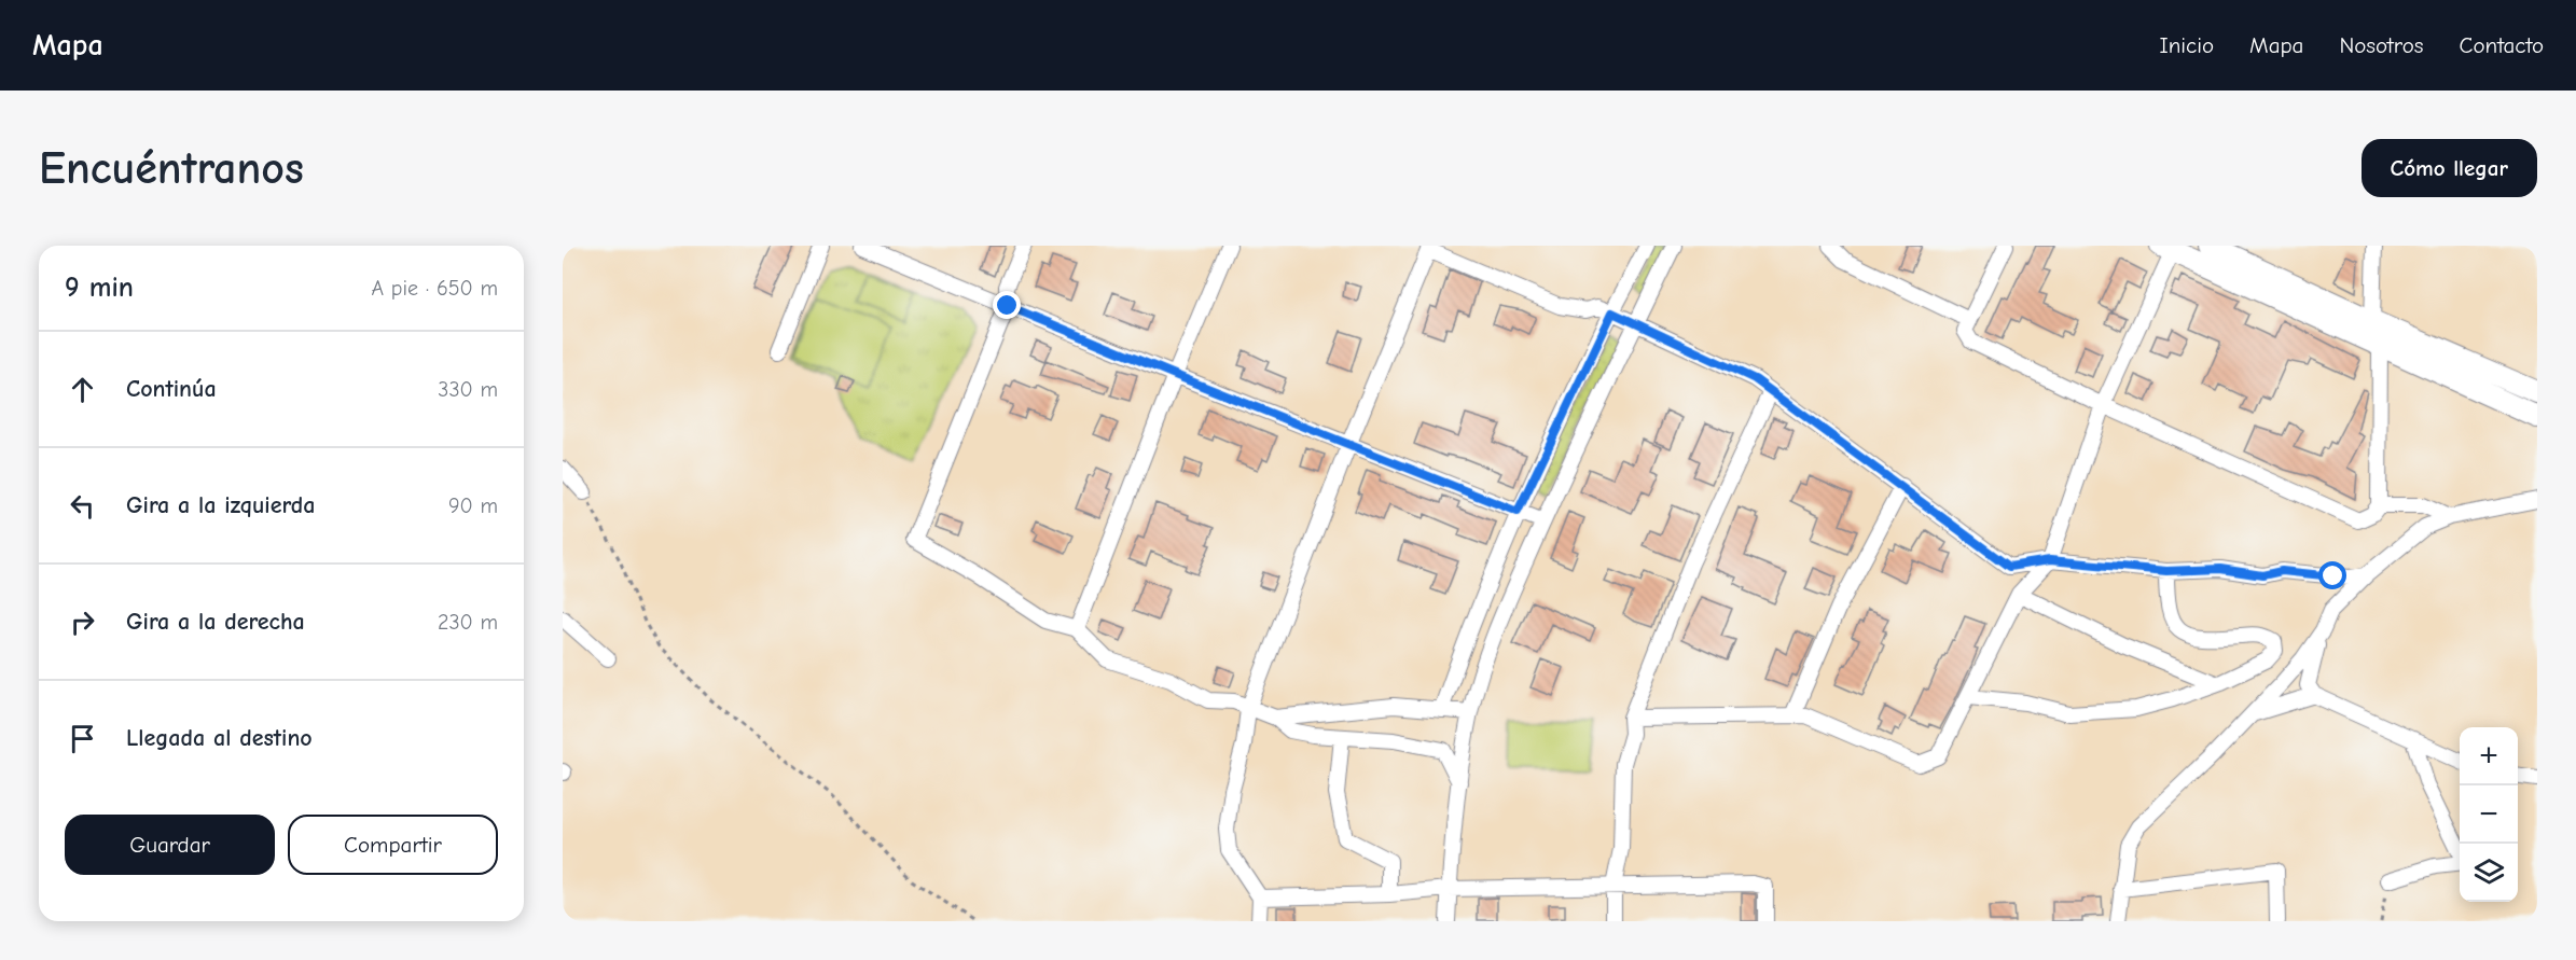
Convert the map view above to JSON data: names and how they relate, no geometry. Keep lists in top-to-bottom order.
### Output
{
  "page": {
    "header": "Mapa",
    "nav": [
      "Inicio",
      "Mapa",
      "Nosotros",
      "Contacto"
    ],
    "buttons": [
      "Cómo llegar",
      ["Guardar", "Compartir"]
    ],
    "title": "Encuéntranos",
    "heading": ["9 min", "A pie · 650 m"],
    "list": [
      ["Continúa", "330 m"],
      ["Gira a la izquierda", "90 m"],
      ["Gira a la derecha", "230 m"],
      "Llegada al destino"
    ],
    "map_buttons": ["+", "−"]
  }
}
